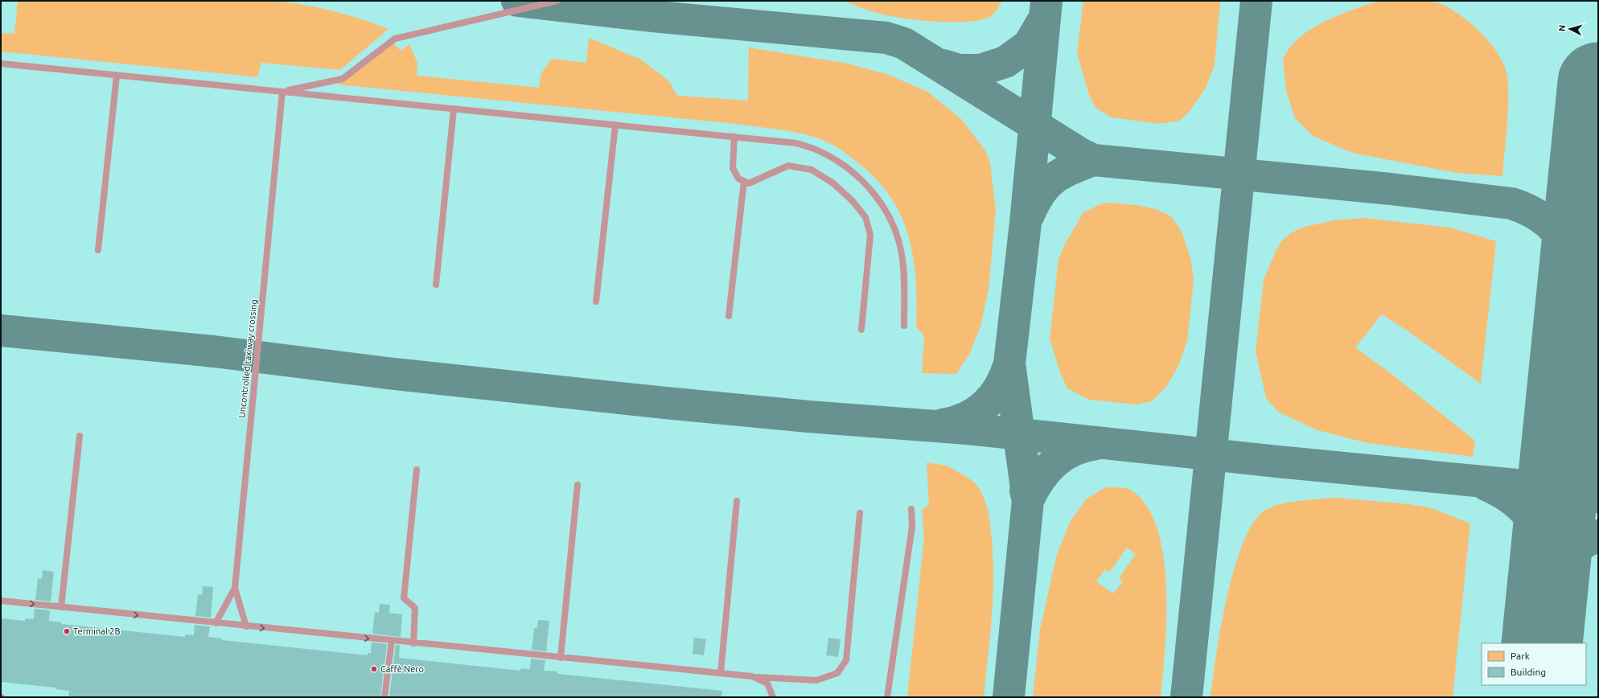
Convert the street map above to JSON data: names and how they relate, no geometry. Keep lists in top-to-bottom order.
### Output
{
  "streets": {
    "lane": ["Uncontrolled taxiway crossing"]
  },
  "places": ["Terminal 2B", "Caffè Nero"],
  "legend": ["Park", "Building"],
  "north": "left"
}
